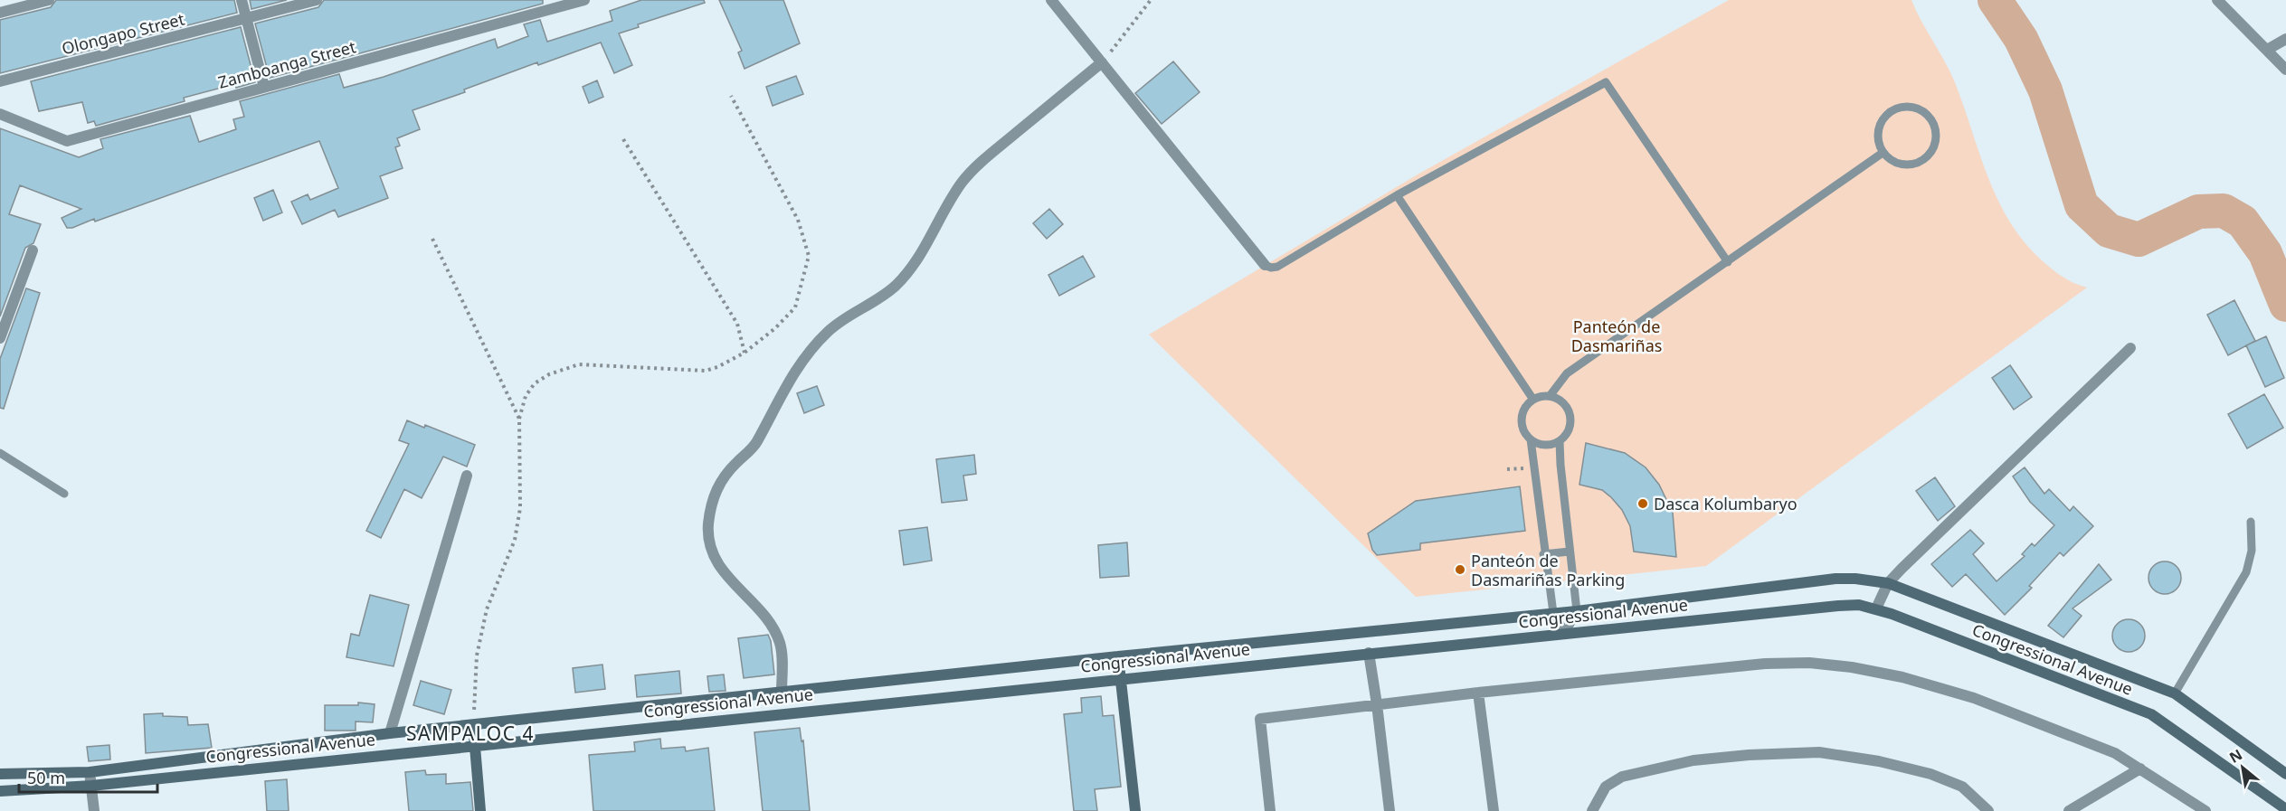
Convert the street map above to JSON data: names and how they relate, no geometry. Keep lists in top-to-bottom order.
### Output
{
  "streets": {
    "main road": ["Congressional Avenue"],
    "street": ["Olongapo Street", "Zamboanga Street"]
  },
  "districts": ["SAMPALOC 4"],
  "parks": ["Panteón de Dasmariñas"],
  "places": ["Dasca Kolumbaryo", "Panteón de Dasmariñas Parking"],
  "scale_bar": "50 m",
  "north": "top left"
}
